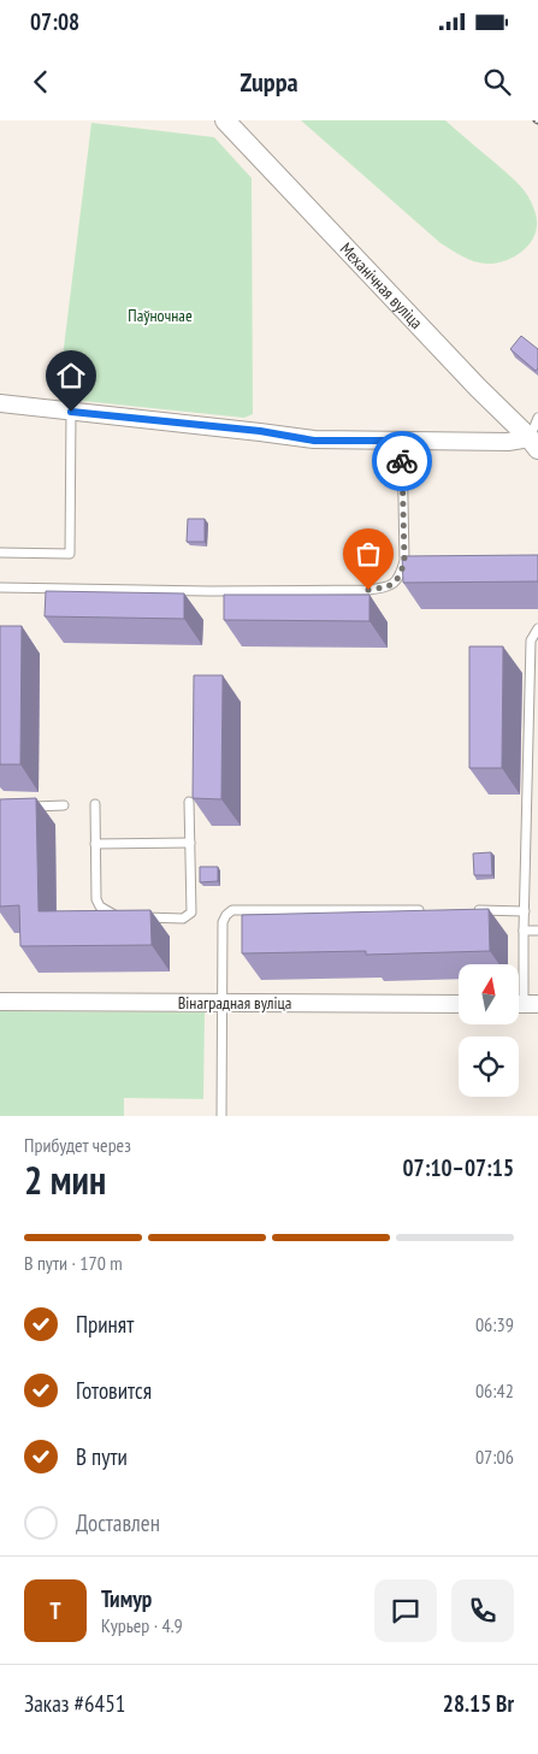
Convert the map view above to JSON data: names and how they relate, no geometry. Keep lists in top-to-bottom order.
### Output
{
  "streets": {
    "street": ["Механічная вуліца", "Вінаградная вуліца"]
  },
  "parks": ["Паўночнае"],
  "north": "top",
  "page": {
    "status": "07:08",
    "header": "Zuppa",
    "heading": ["2 мин", "Прибудет через", "07:10–07:15"],
    "panel": [
      "Тимур",
      "Курьер · 4.9",
      "Заказ #6451",
      "28.15 Br"
    ],
    "bar": "В пути · 170 m",
    "list": [
      ["Принят", "06:39"],
      ["Готовится", "06:42"],
      ["В пути", "07:06"],
      "Доставлен"
    ],
    "round": "Т"
  }
}
